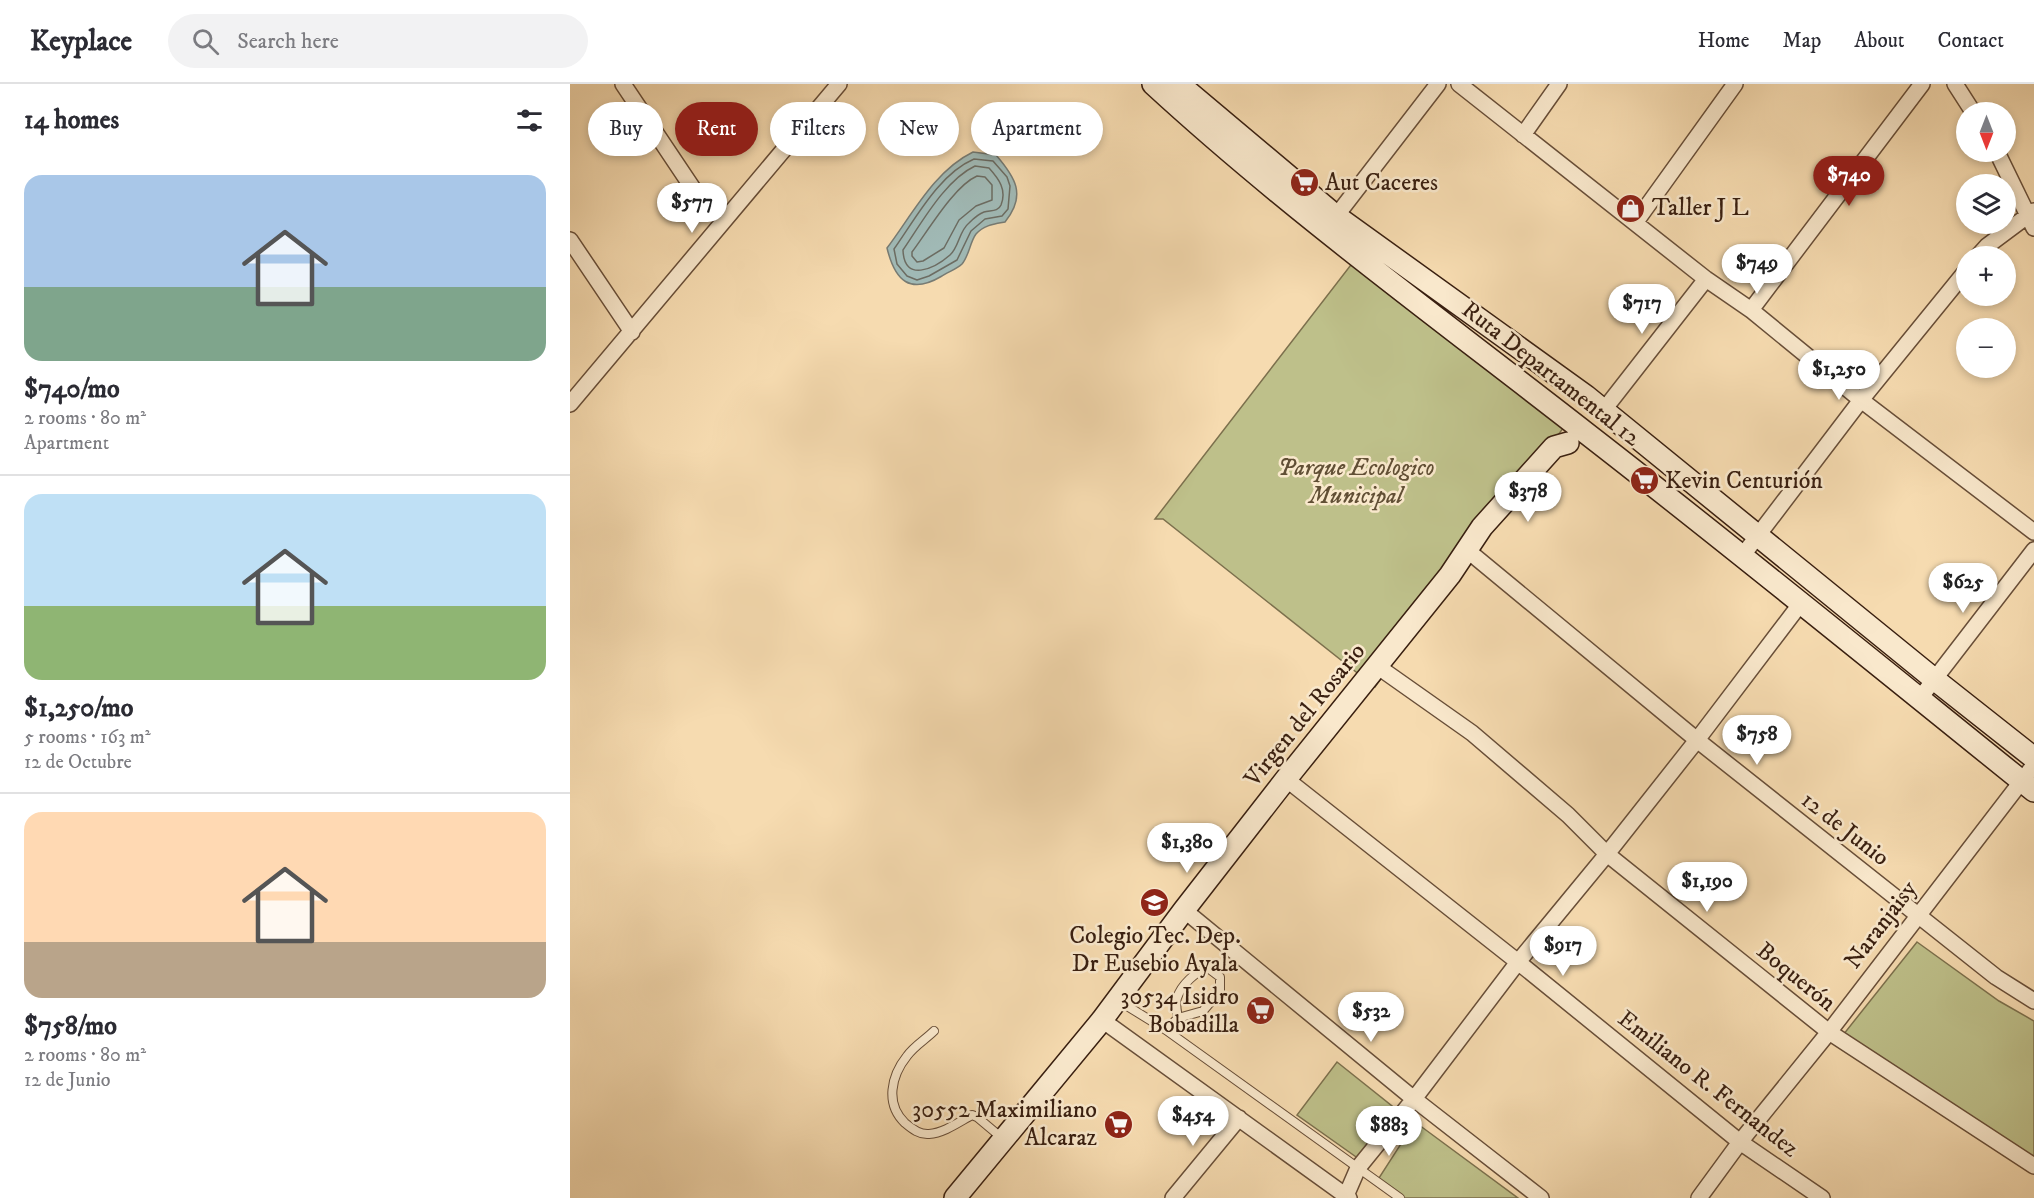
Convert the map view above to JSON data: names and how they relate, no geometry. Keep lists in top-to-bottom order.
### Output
{
  "streets": {
    "main road": ["Ruta Departamental 12", "Virgen del Rosario"],
    "street": [
      "12 de Junio",
      "Naranjaisy",
      "Boquerón",
      "Emiliano R. Fernandez"
    ]
  },
  "crossings": [
    ["Ruta Departamental 12", "Virgen del Rosario"],
    ["Ruta Departamental 12", "Naranjaisy"],
    ["Virgen del Rosario", "12 de Junio"],
    ["Virgen del Rosario", "Boquerón"],
    ["Virgen del Rosario", "Emiliano R. Fernandez"],
    ["12 de Junio", "Naranjaisy"],
    ["Naranjaisy", "Boquerón"],
    ["Naranjaisy", "Emiliano R. Fernandez"]
  ],
  "parks": ["Parque Ecologico Municipal"],
  "places": {
    "supermarket": [
      "Aut Caceres",
      "Kevin Centurión",
      "30534 Isidro Bobadilla",
      "30552 Maximiliano Alcaraz"
    ],
    "shop": ["Taller J L"],
    "school or university": ["Colegio Tec. Dep. Dr Eusebio Ayala"]
  },
  "north": "bottom",
  "page": {
    "header": "Keyplace",
    "search": "Search here",
    "nav": [
      "Home",
      "Map",
      "About",
      "Contact"
    ],
    "heading": "14 homes",
    "map_buttons": ["+", "−"],
    "chip": [
      "Buy",
      "Rent",
      "Filters",
      "New",
      "Apartment"
    ],
    "list": [
      {
        "name": "$740/mo",
        "note": "2 rooms · 80 m² · Apartment"
      },
      {
        "name": "$1,250/mo",
        "note": "5 rooms · 163 m² · 12 de Octubre"
      },
      {
        "name": "$758/mo",
        "note": "2 rooms · 80 m² · 12 de Junio"
      }
    ],
    "price": [
      "$740",
      "$577",
      "$749",
      "$717",
      "$1,250",
      "$378",
      "$625",
      "$758",
      "$1,380",
      "$1,190",
      "$917",
      "$532",
      "$454",
      "$883"
    ]
  }
}
